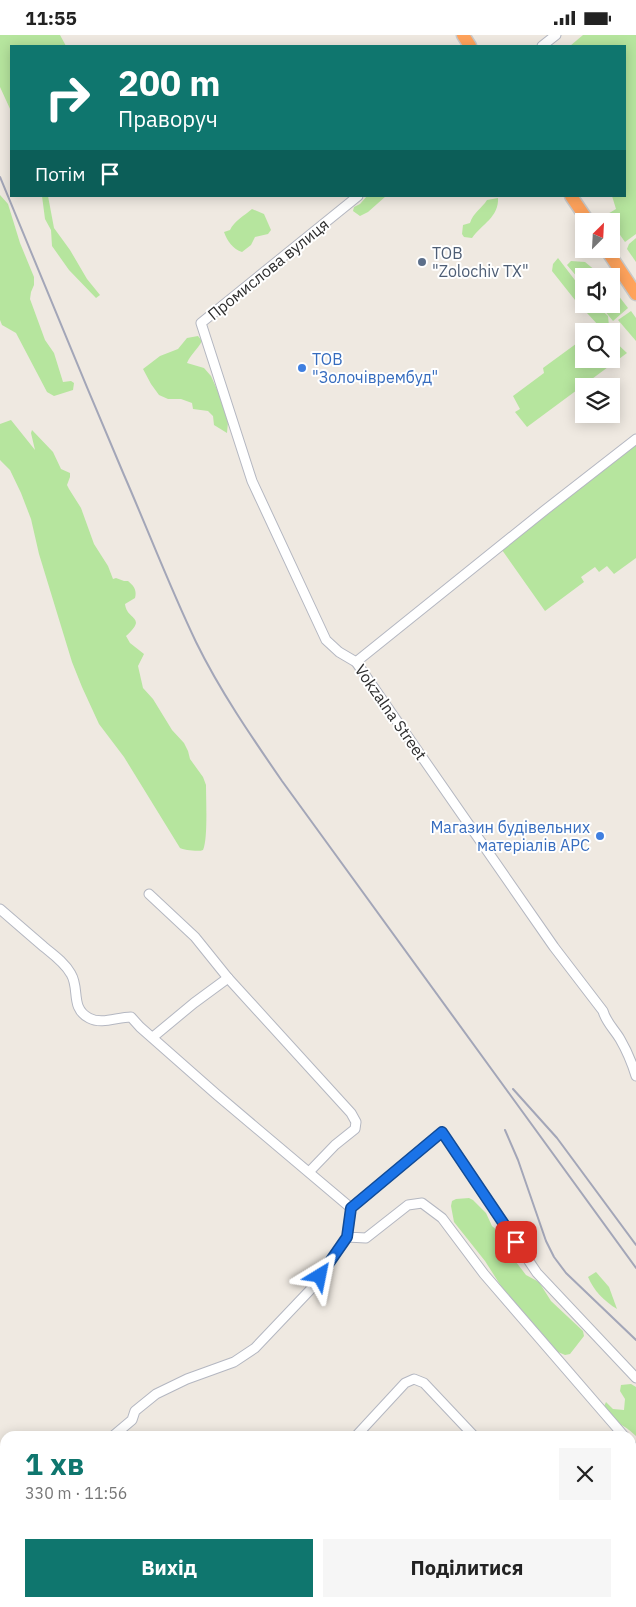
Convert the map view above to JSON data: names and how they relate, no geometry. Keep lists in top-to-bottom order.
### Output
{
  "streets": {
    "street": ["Промислова вулиця", "Vokzalna Street"]
  },
  "crossings": [
    ["Промислова вулиця", "Vokzalna Street"]
  ],
  "places": ["ТОВ \"Zolochiv TX\"", "ТОВ \"Золочіврембуд\"", "Магазин будівельних матеріалів APC"],
  "north": "top right",
  "page": {
    "status": "11:55",
    "turn": ["200 m", "Праворуч"],
    "then": "Потім",
    "heading": ["1 хв", "330 m · 11:56"],
    "buttons": ["Вихід", "Поділитися"]
  }
}
